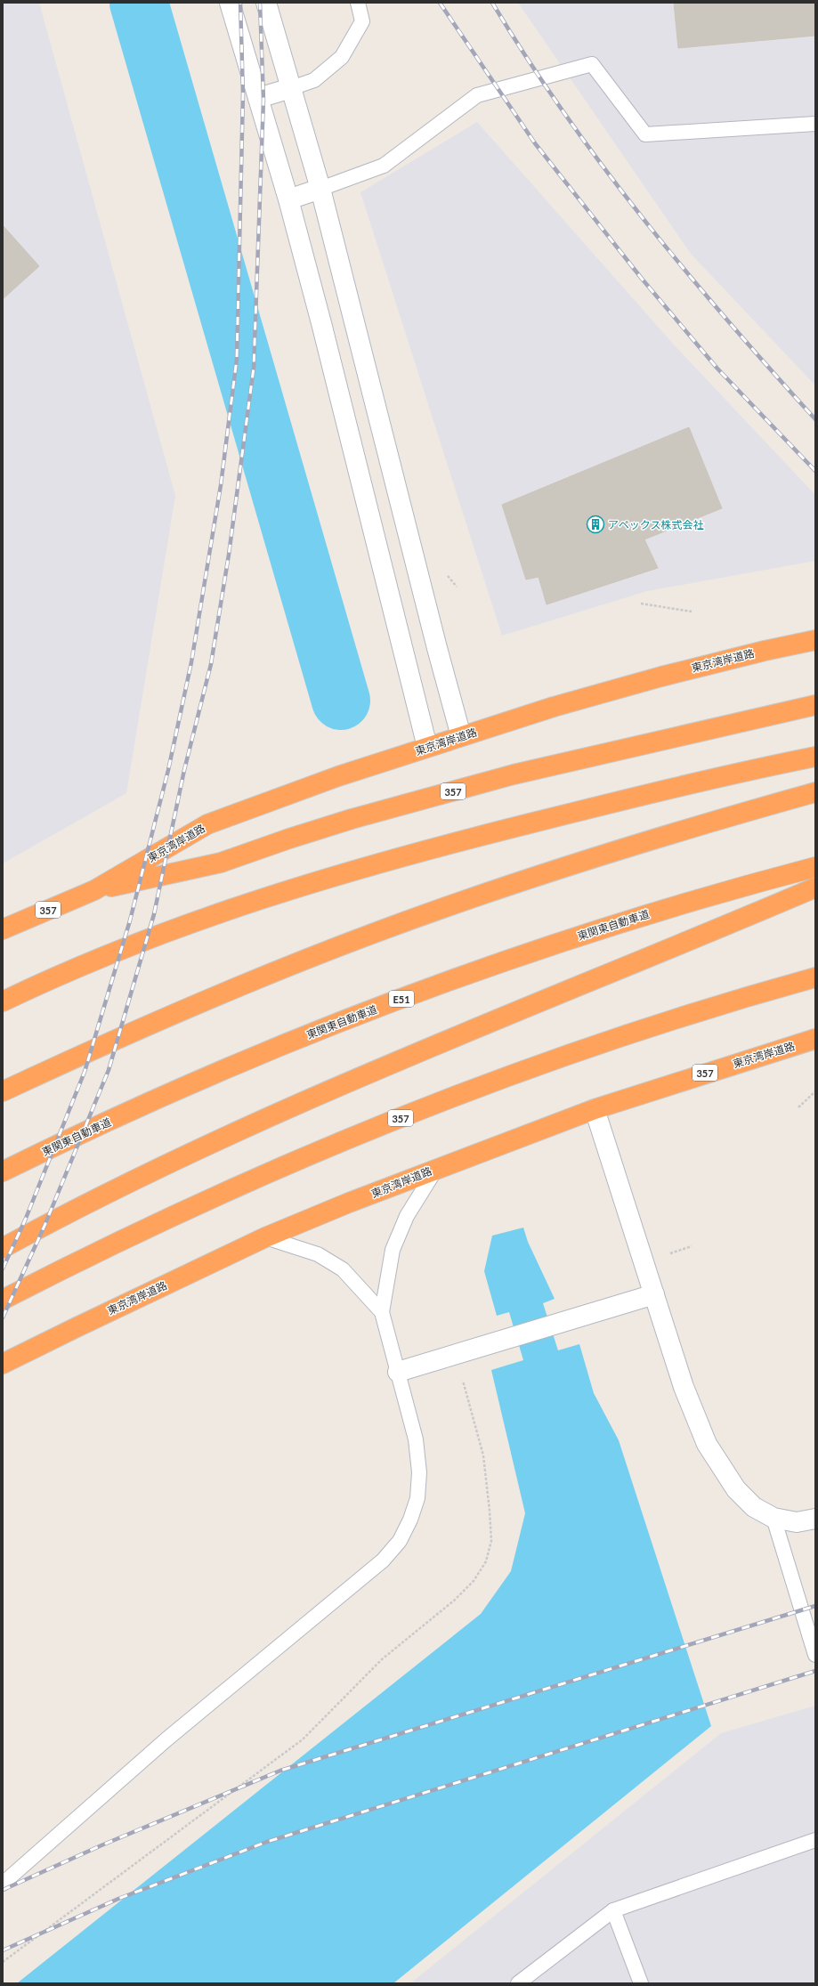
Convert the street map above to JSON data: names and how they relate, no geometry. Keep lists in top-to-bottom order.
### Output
{
  "streets": {
    "highway": [
      "東京湾岸道路",
      "357",
      "東関東自動車道",
      "E51"
    ]
  },
  "places": {
    "building": ["アペックス株式会社"]
  }
}
